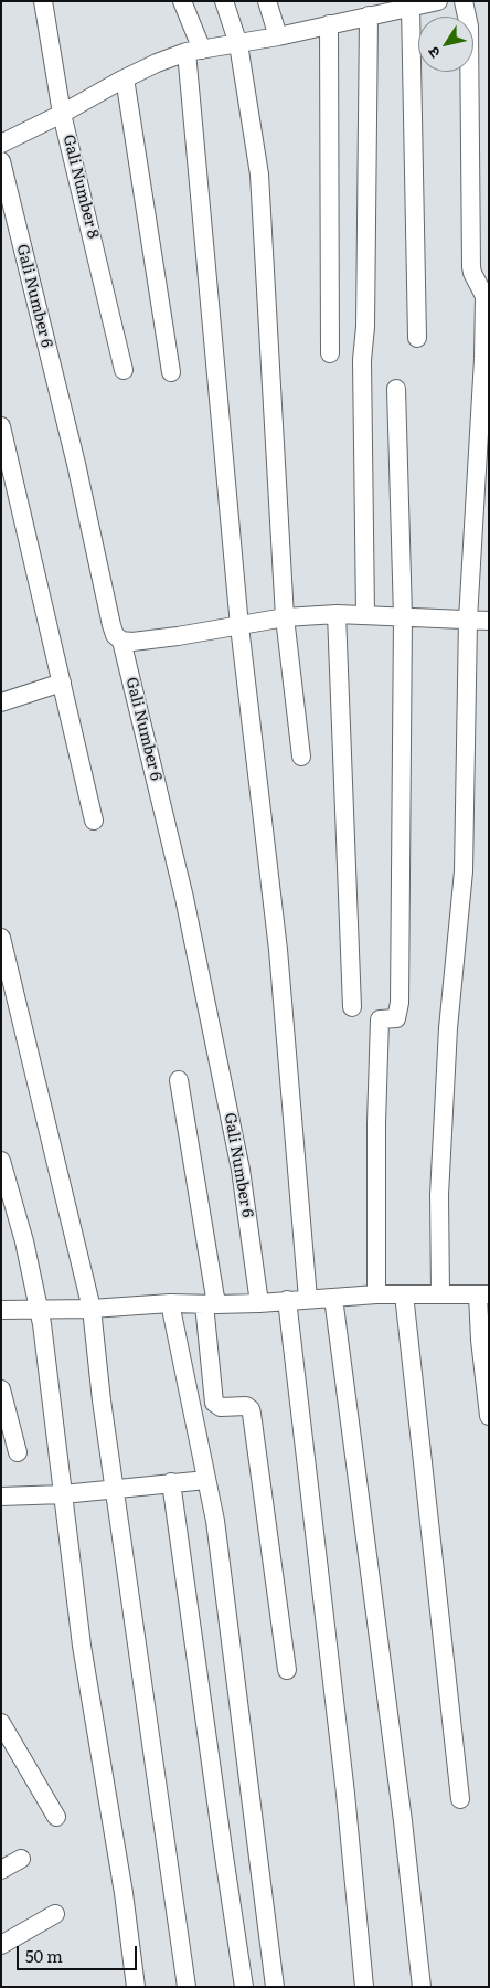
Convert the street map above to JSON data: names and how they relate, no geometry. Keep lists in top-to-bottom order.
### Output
{
  "streets": {
    "street": ["Gali Number 8", "Gali Number 6"]
  },
  "scale_bar": "50 m",
  "north": "bottom left"
}
